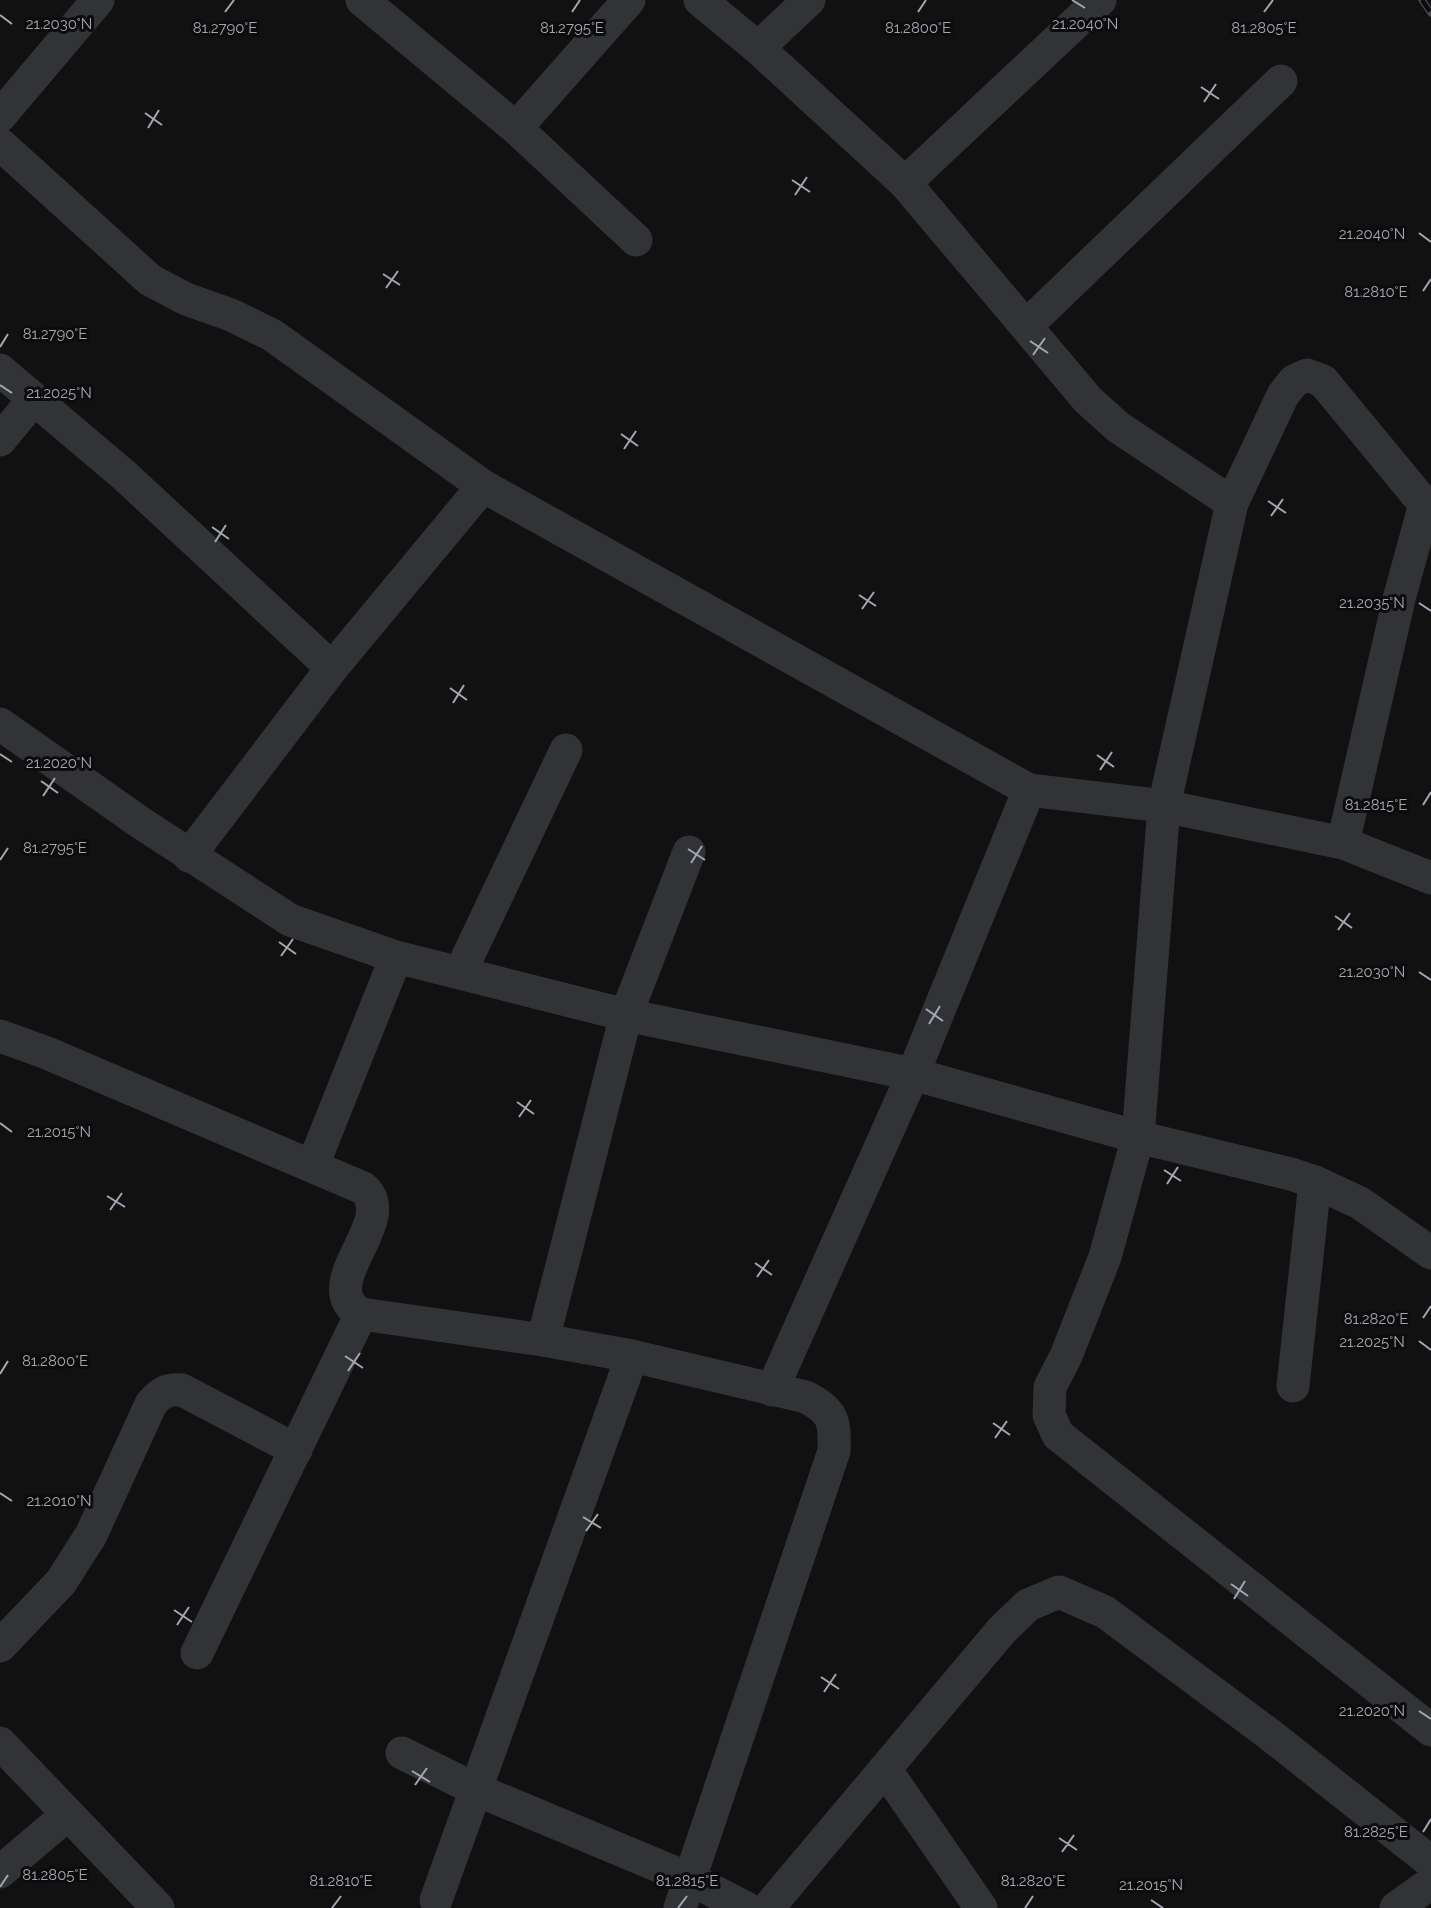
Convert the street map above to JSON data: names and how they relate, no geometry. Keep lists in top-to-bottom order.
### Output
{
  "coordinates": [
    "21.2040°N",
    "21.2030°N",
    "81.2790°E",
    "81.2795°E",
    "81.2800°E",
    "81.2805°E",
    "81.2810°E",
    "21.2025°N",
    "21.2035°N",
    "21.2020°N",
    "81.2815°E",
    "21.2015°N",
    "81.2820°E",
    "21.2010°N",
    "81.2825°E"
  ]
}
